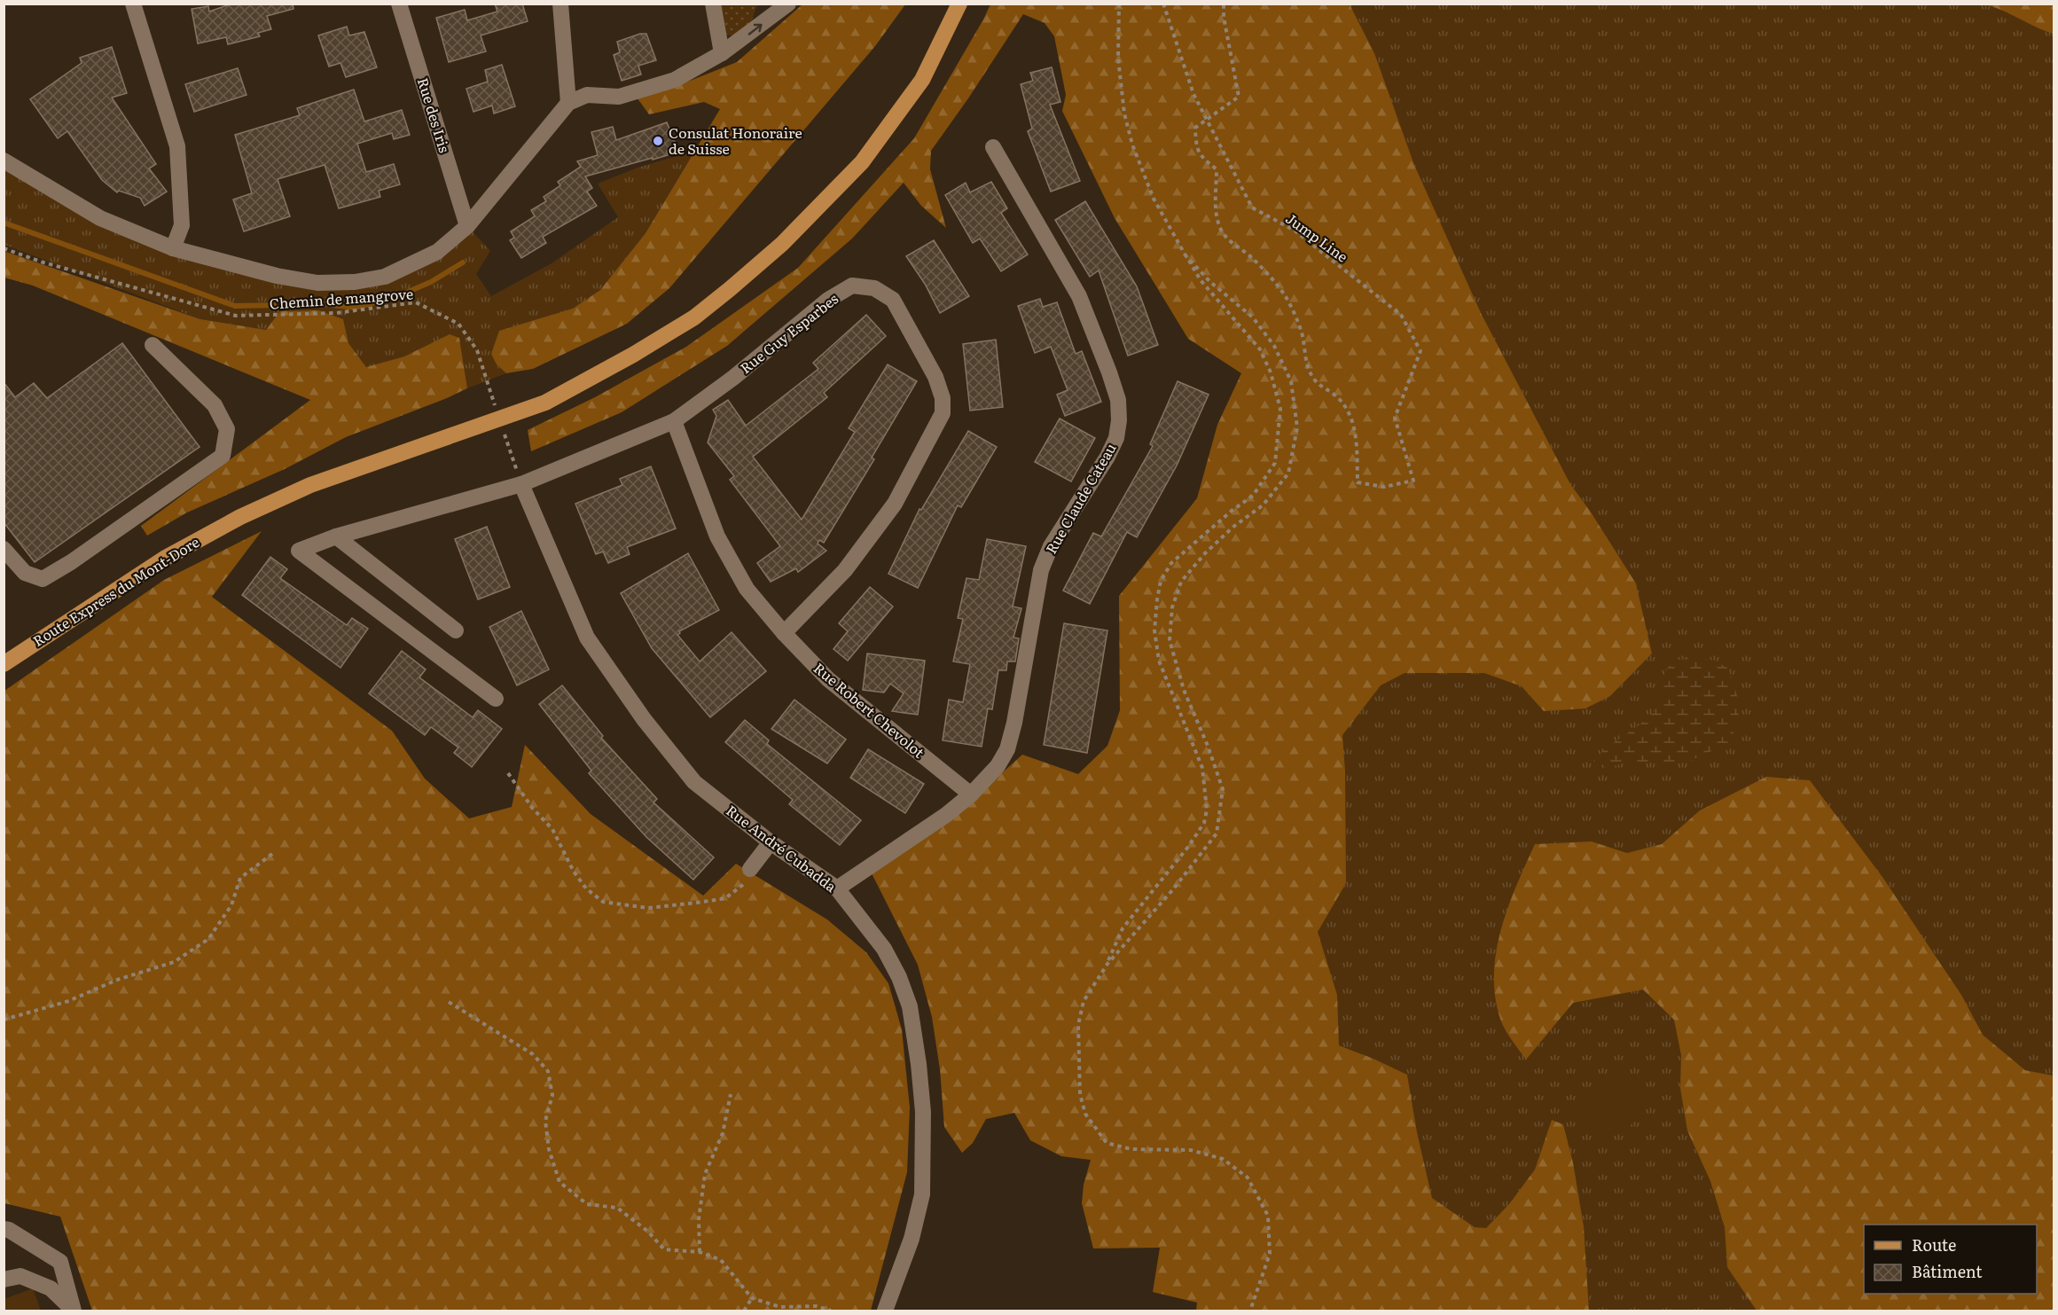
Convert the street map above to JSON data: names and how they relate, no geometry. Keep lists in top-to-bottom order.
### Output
{
  "streets": {
    "main road": ["Route Express du Mont-Dore"],
    "street": [
      "Rue des Iris",
      "Rue Guy Esparbes",
      "Rue Claude Cateau",
      "Rue Robert Chevolot",
      "Rue André Cubadda"
    ],
    "path": ["Jump Line", "Chemin de mangrove"]
  },
  "crossings": [
    ["Rue Guy Esparbes", "Rue Robert Chevolot"],
    ["Rue Guy Esparbes", "Rue André Cubadda"],
    ["Rue Claude Cateau", "Rue Robert Chevolot"],
    ["Rue Claude Cateau", "Rue André Cubadda"]
  ],
  "places": ["Consulat Honoraire de Suisse"],
  "legend": ["Route", "Bâtiment"]
}
